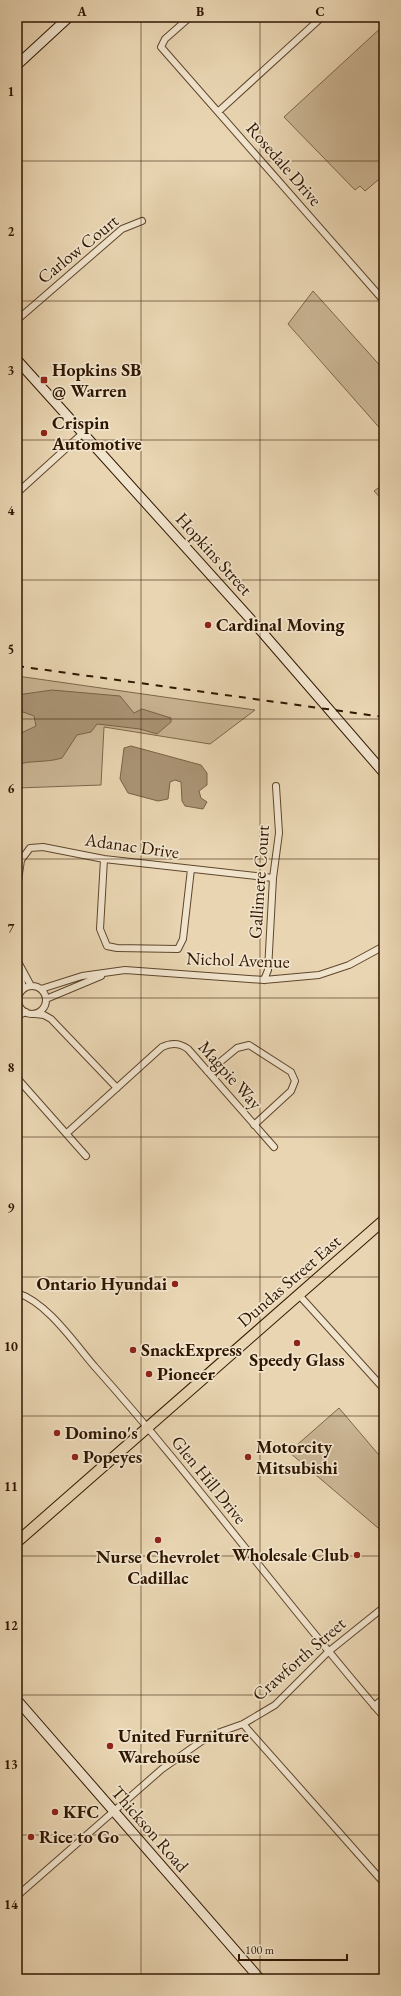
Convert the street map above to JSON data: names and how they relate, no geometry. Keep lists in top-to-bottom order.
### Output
{
  "streets": {
    "main road": ["Hopkins Street", "Dundas Street East", "Thickson Road"],
    "street": [
      "Rosedale Drive",
      "Carlow Court",
      "Adanac Drive",
      "Gallimere Court",
      "Nichol Avenue",
      "Magpie Way",
      "Glen Hill Drive",
      "Crawforth Street"
    ]
  },
  "crossings": [
    ["Adanac Drive", "Gallimere Court"],
    ["Gallimere Court", "Nichol Avenue"],
    ["Dundas Street East", "Glen Hill Drive"],
    ["Glen Hill Drive", "Crawforth Street"],
    ["Crawforth Street", "Thickson Road"]
  ],
  "places": {
    "transit": ["Hopkins SB @ Warren"],
    "other": [
      "Crispin Automotive",
      "Cardinal Moving",
      "Ontario Hyundai",
      "Speedy Glass",
      "SnackExpress",
      "Pioneer",
      "Domino's",
      "Popeyes",
      "Motorcity Mitsubishi",
      "Nurse Chevrolet Cadillac",
      "Wholesale Club",
      "United Furniture Warehouse",
      "KFC",
      "Rice to Go"
    ]
  },
  "scale_bar": "100 m",
  "grid": {
    "columns": ["A", "B", "C"],
    "rows": [
      "1",
      "2",
      "3",
      "4",
      "5",
      "6",
      "7",
      "8",
      "9",
      "10",
      "11",
      "12",
      "13",
      "14"
    ]
  }
}
